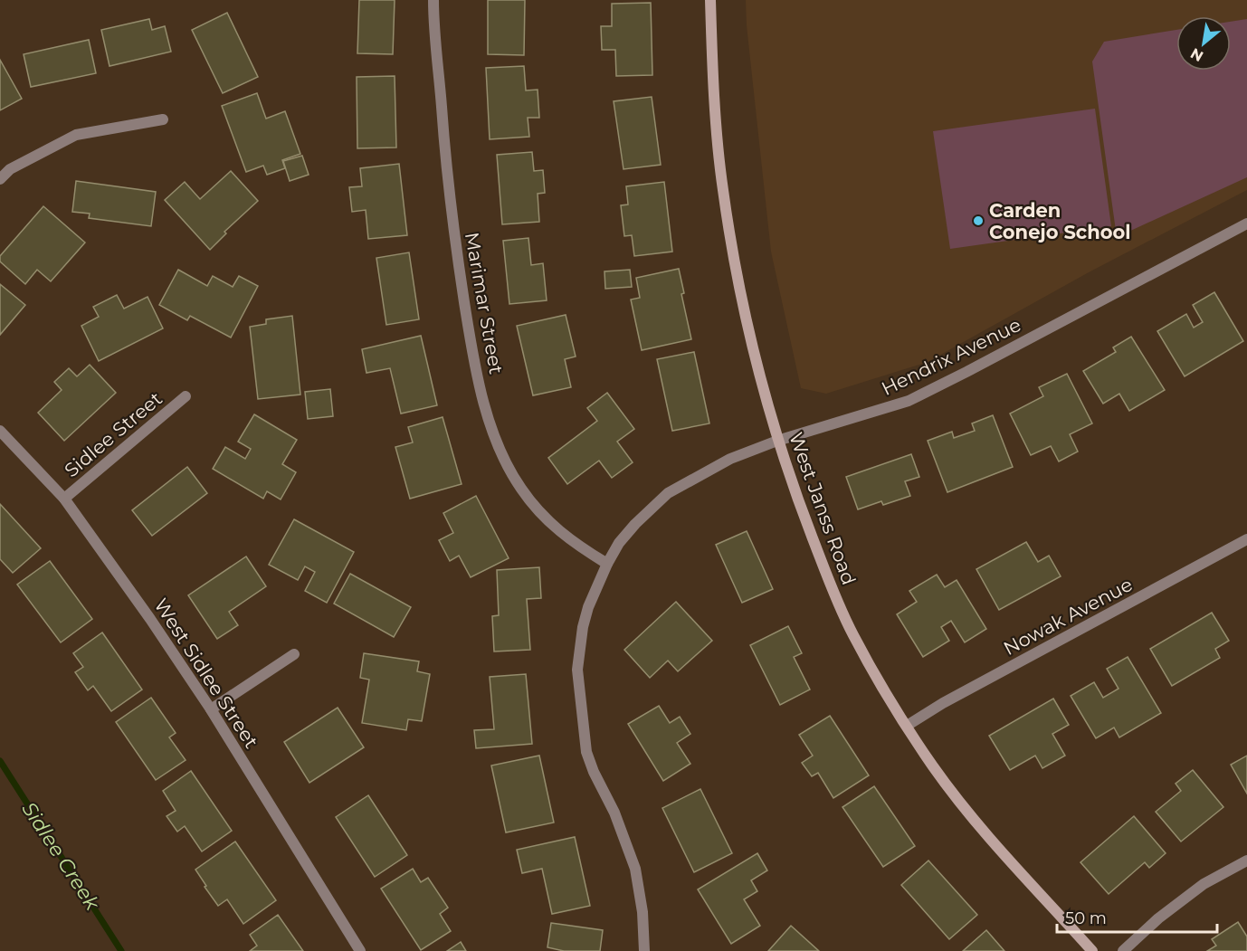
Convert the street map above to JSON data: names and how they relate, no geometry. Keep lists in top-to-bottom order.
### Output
{
  "streets": {
    "main road": ["West Janss Road"],
    "street": [
      "Marimar Street",
      "Hendrix Avenue",
      "Sidlee Street",
      "Nowak Avenue",
      "West Sidlee Street"
    ]
  },
  "crossings": [
    ["Marimar Street", "Hendrix Avenue"],
    ["Hendrix Avenue", "West Janss Road"],
    ["Sidlee Street", "West Sidlee Street"],
    ["West Janss Road", "Nowak Avenue"]
  ],
  "water": ["Sidlee Creek"],
  "places": ["Carden Conejo School"],
  "scale_bar": "50 m",
  "north": "bottom left"
}
